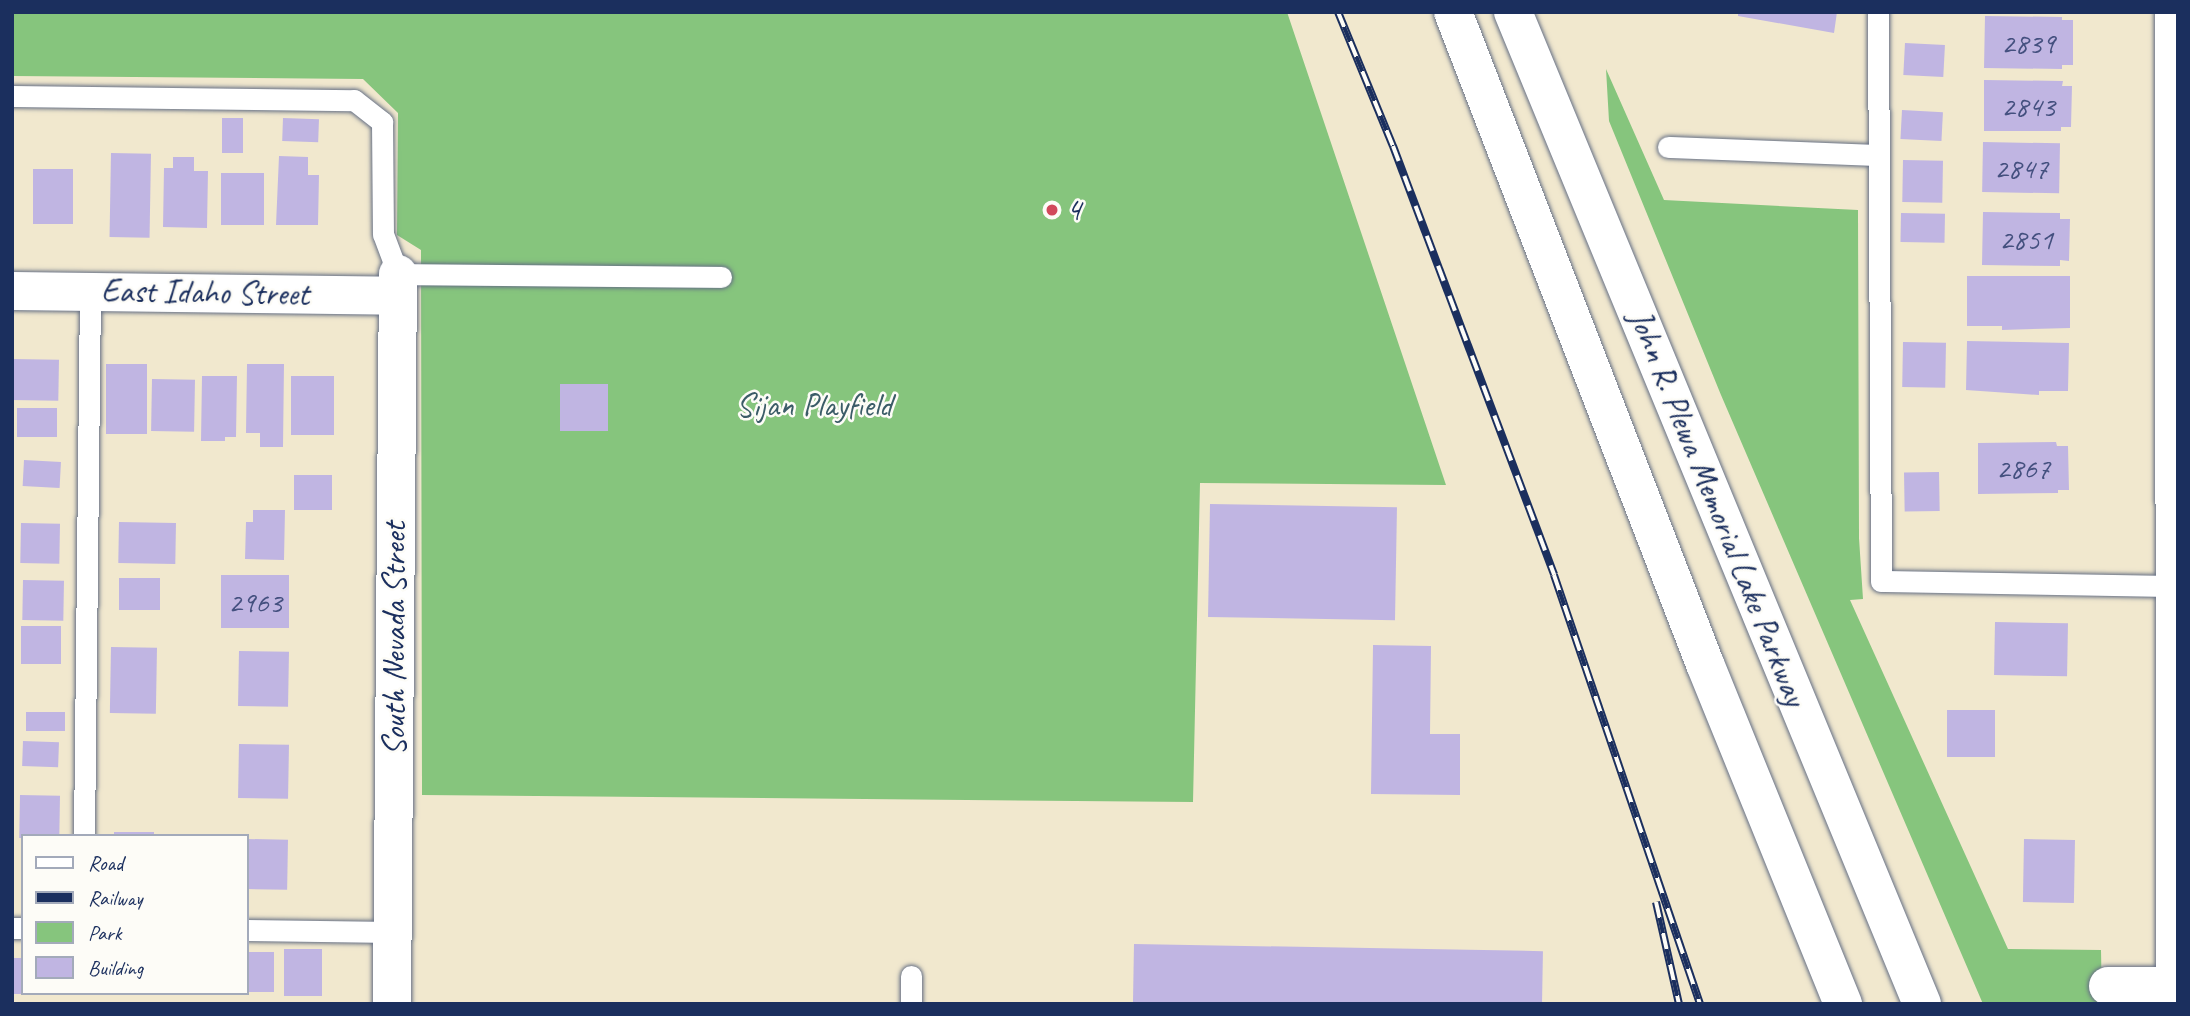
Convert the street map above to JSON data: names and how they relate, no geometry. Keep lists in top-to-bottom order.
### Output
{
  "streets": {
    "street": ["East Idaho Street", "John R. Plewa Memorial Lake Parkway", "South Nevada Street"]
  },
  "crossings": [
    ["East Idaho Street", "South Nevada Street"]
  ],
  "parks": ["Sijan Playfield"],
  "places": ["4"],
  "house_numbers": [
    "2839",
    "2843",
    "2847",
    "2851",
    "2867",
    "2963"
  ],
  "legend": [
    "Road",
    "Railway",
    "Park",
    "Building"
  ]
}
